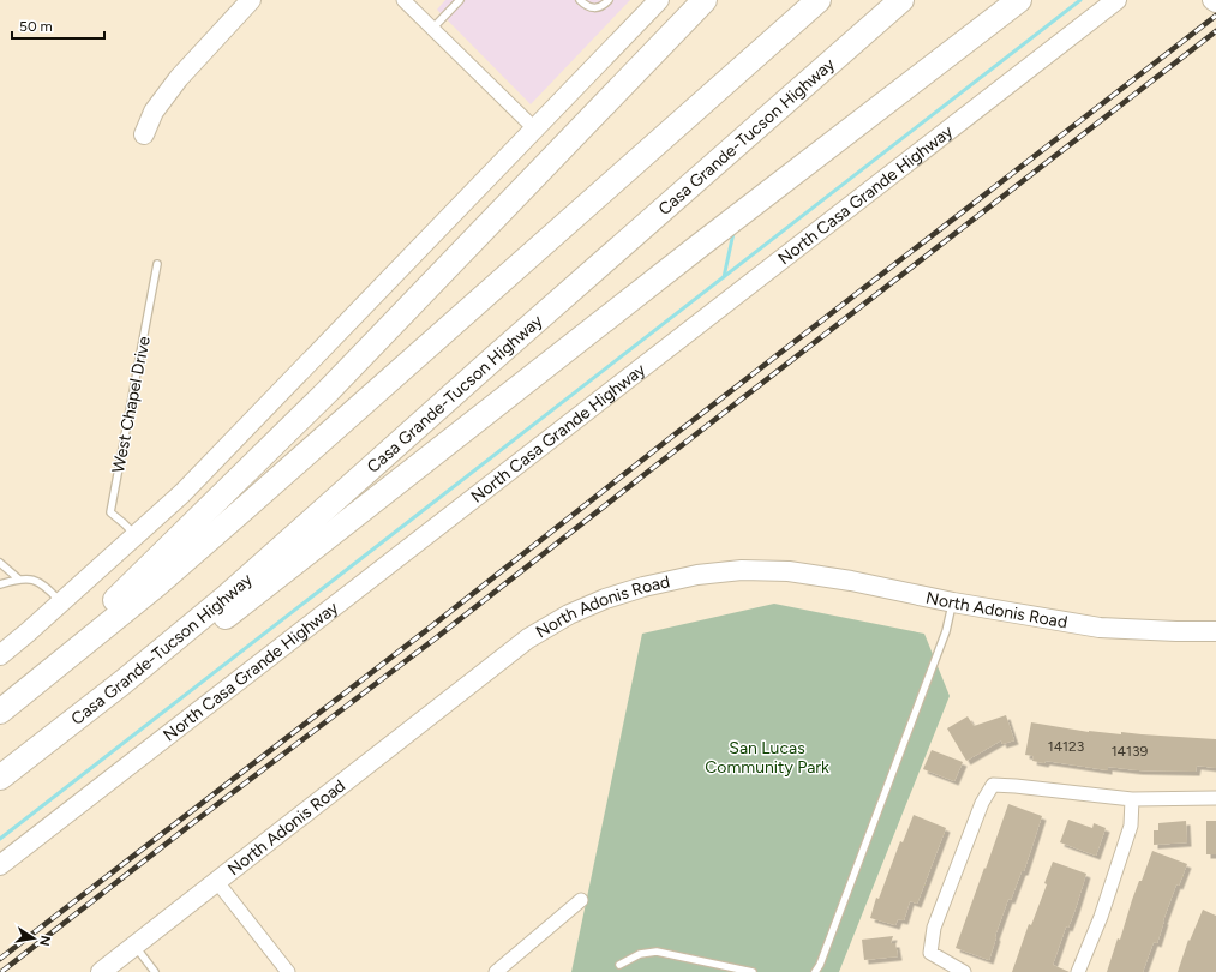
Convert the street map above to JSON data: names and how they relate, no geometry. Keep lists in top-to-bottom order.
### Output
{
  "streets": {
    "highway": ["Casa Grande-Tucson Highway"],
    "street": ["North Casa Grande Highway", "North Adonis Road"],
    "lane": ["West Chapel Drive"]
  },
  "parks": ["San Lucas Community Park"],
  "house_numbers": ["14123", "14139"],
  "scale_bar": "50 m",
  "north": "right"
}
